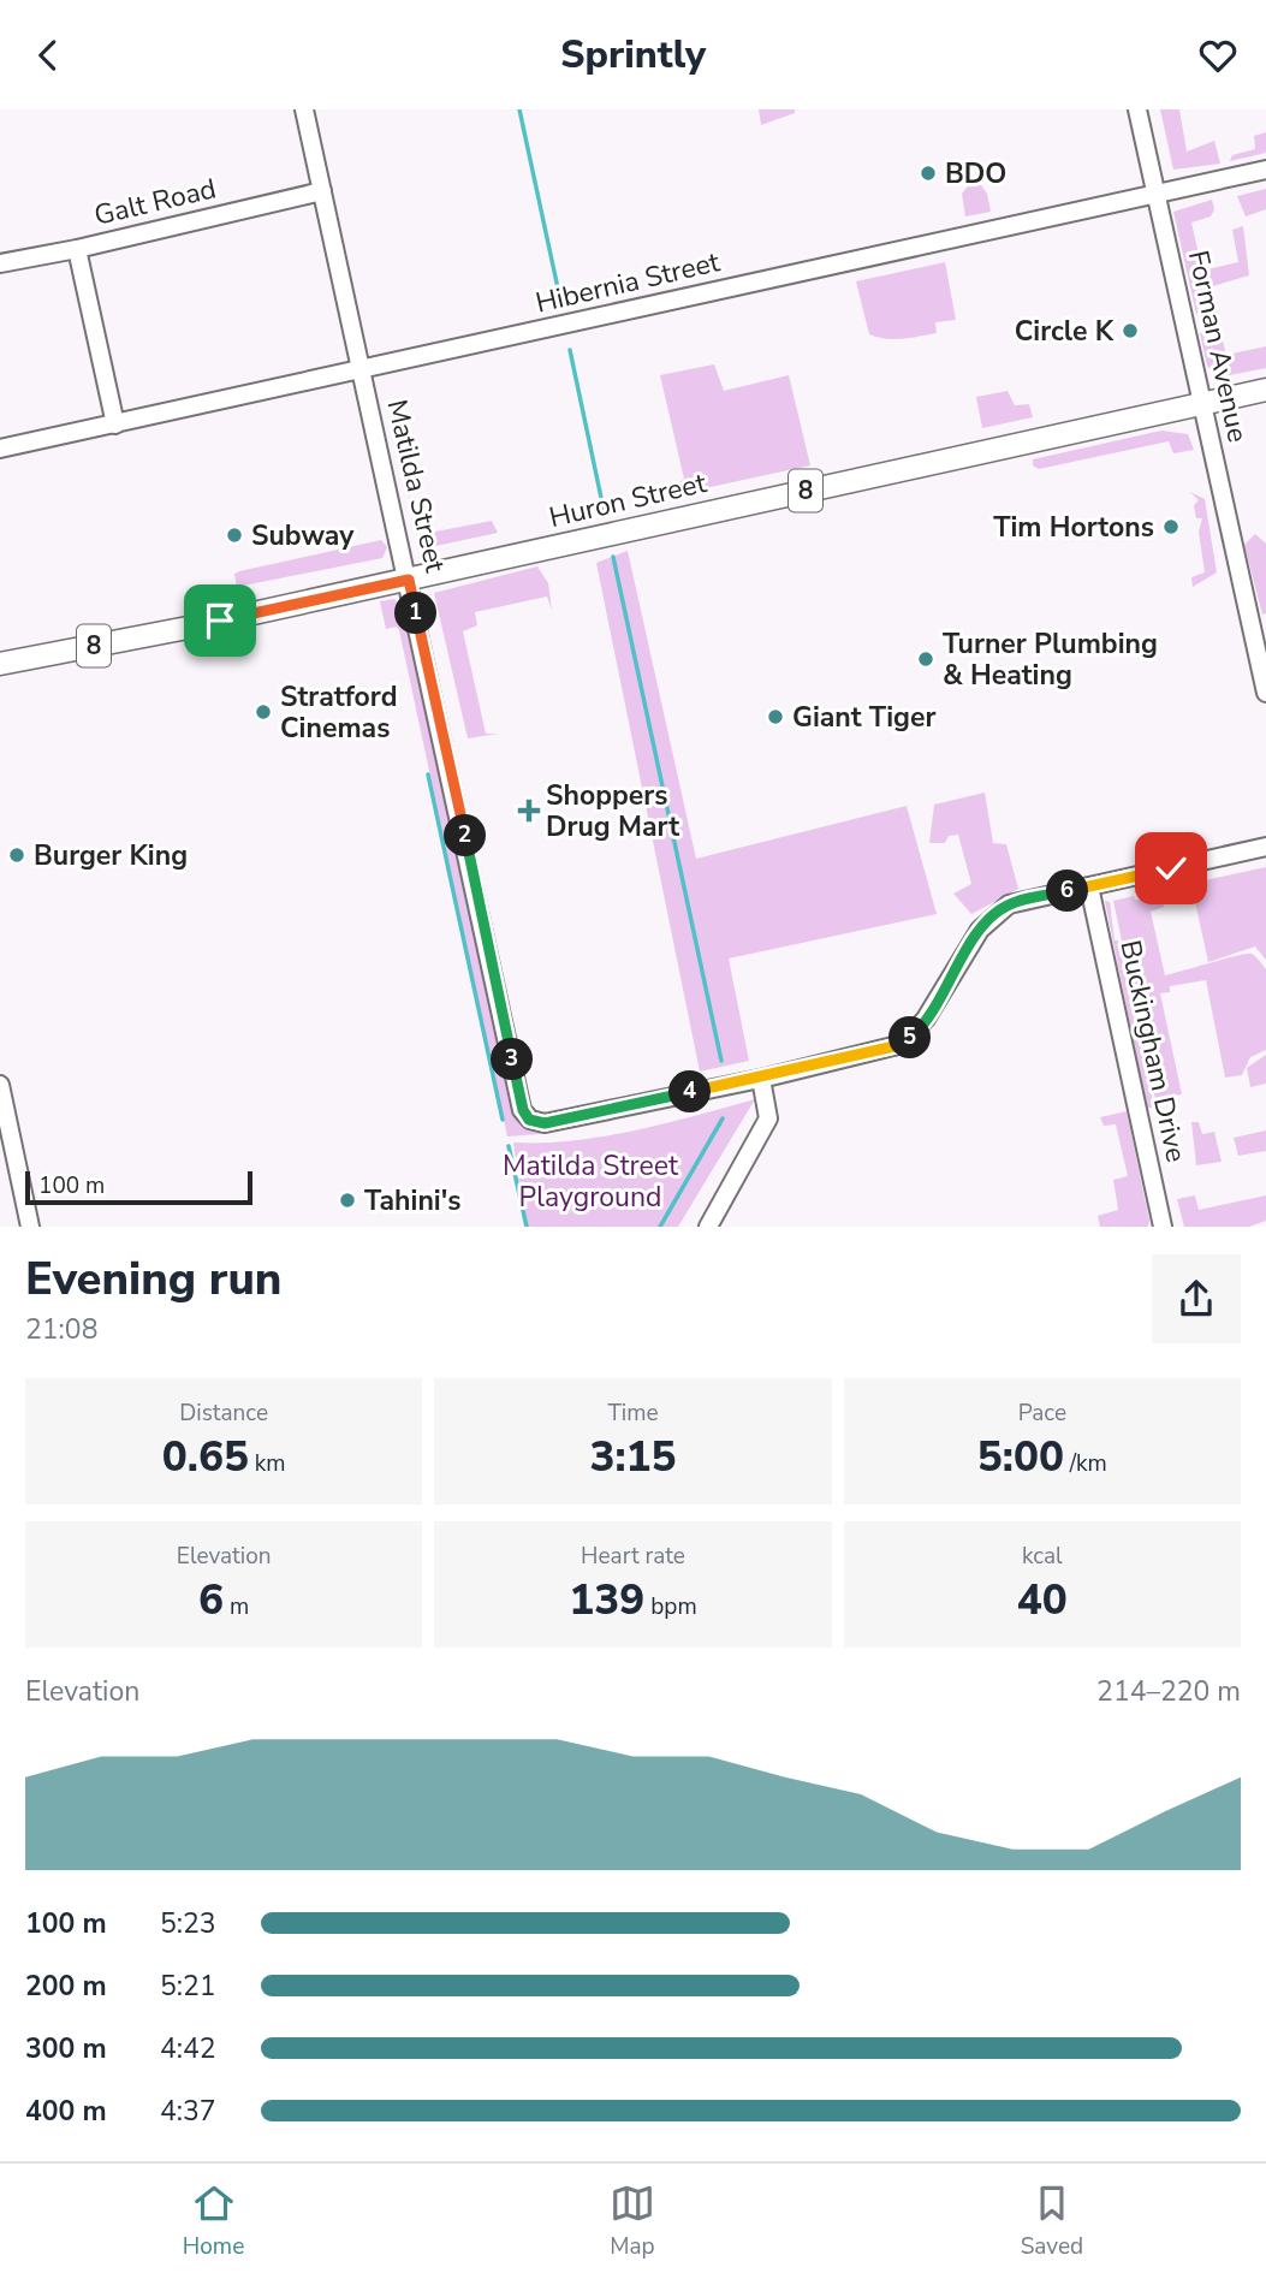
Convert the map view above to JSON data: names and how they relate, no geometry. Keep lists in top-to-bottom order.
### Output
{
  "streets": {
    "main road": ["8", "Huron Street"],
    "street": [
      "Galt Road",
      "Hibernia Street",
      "Forman Avenue",
      "Matilda Street",
      "Buckingham Drive"
    ]
  },
  "crossings": [
    ["Galt Road", "Matilda Street"],
    ["Hibernia Street", "Forman Avenue"],
    ["Hibernia Street", "Matilda Street"],
    ["Forman Avenue", "Huron Street"],
    ["Matilda Street", "Huron Street"]
  ],
  "parks": ["Matilda Street Playground"],
  "places": {
    "other": [
      "BDO",
      "Circle K",
      "Tim Hortons",
      "Subway",
      "Turner Plumbing & Heating",
      "Stratford Cinemas",
      "Giant Tiger",
      "Burger King",
      "Tahini's"
    ],
    "health": ["Shoppers Drug Mart"]
  },
  "scale_bar": "100 m",
  "page": {
    "header": "Sprintly",
    "pins": [
      "1",
      "2",
      "6",
      "5",
      "3",
      "4"
    ],
    "scale": "100 m",
    "heading": ["Evening run", "21:08"],
    "stats": [
      ["Distance", "0.65 km"],
      ["Time", "3:15"],
      ["Pace", "5:00 /km"],
      ["Elevation", "6 m"],
      ["Heart rate", "139 bpm"],
      ["kcal", "40"]
    ],
    "chart": ["Elevation", "214–220 m"],
    "list": [
      {
        "name": "100 m",
        "note": "5:23"
      },
      {
        "name": "200 m",
        "note": "5:21"
      },
      {
        "name": "300 m",
        "note": "4:42"
      },
      {
        "name": "400 m",
        "note": "4:37"
      }
    ],
    "tabs": ["Home", "Map", "Saved"]
  }
}
